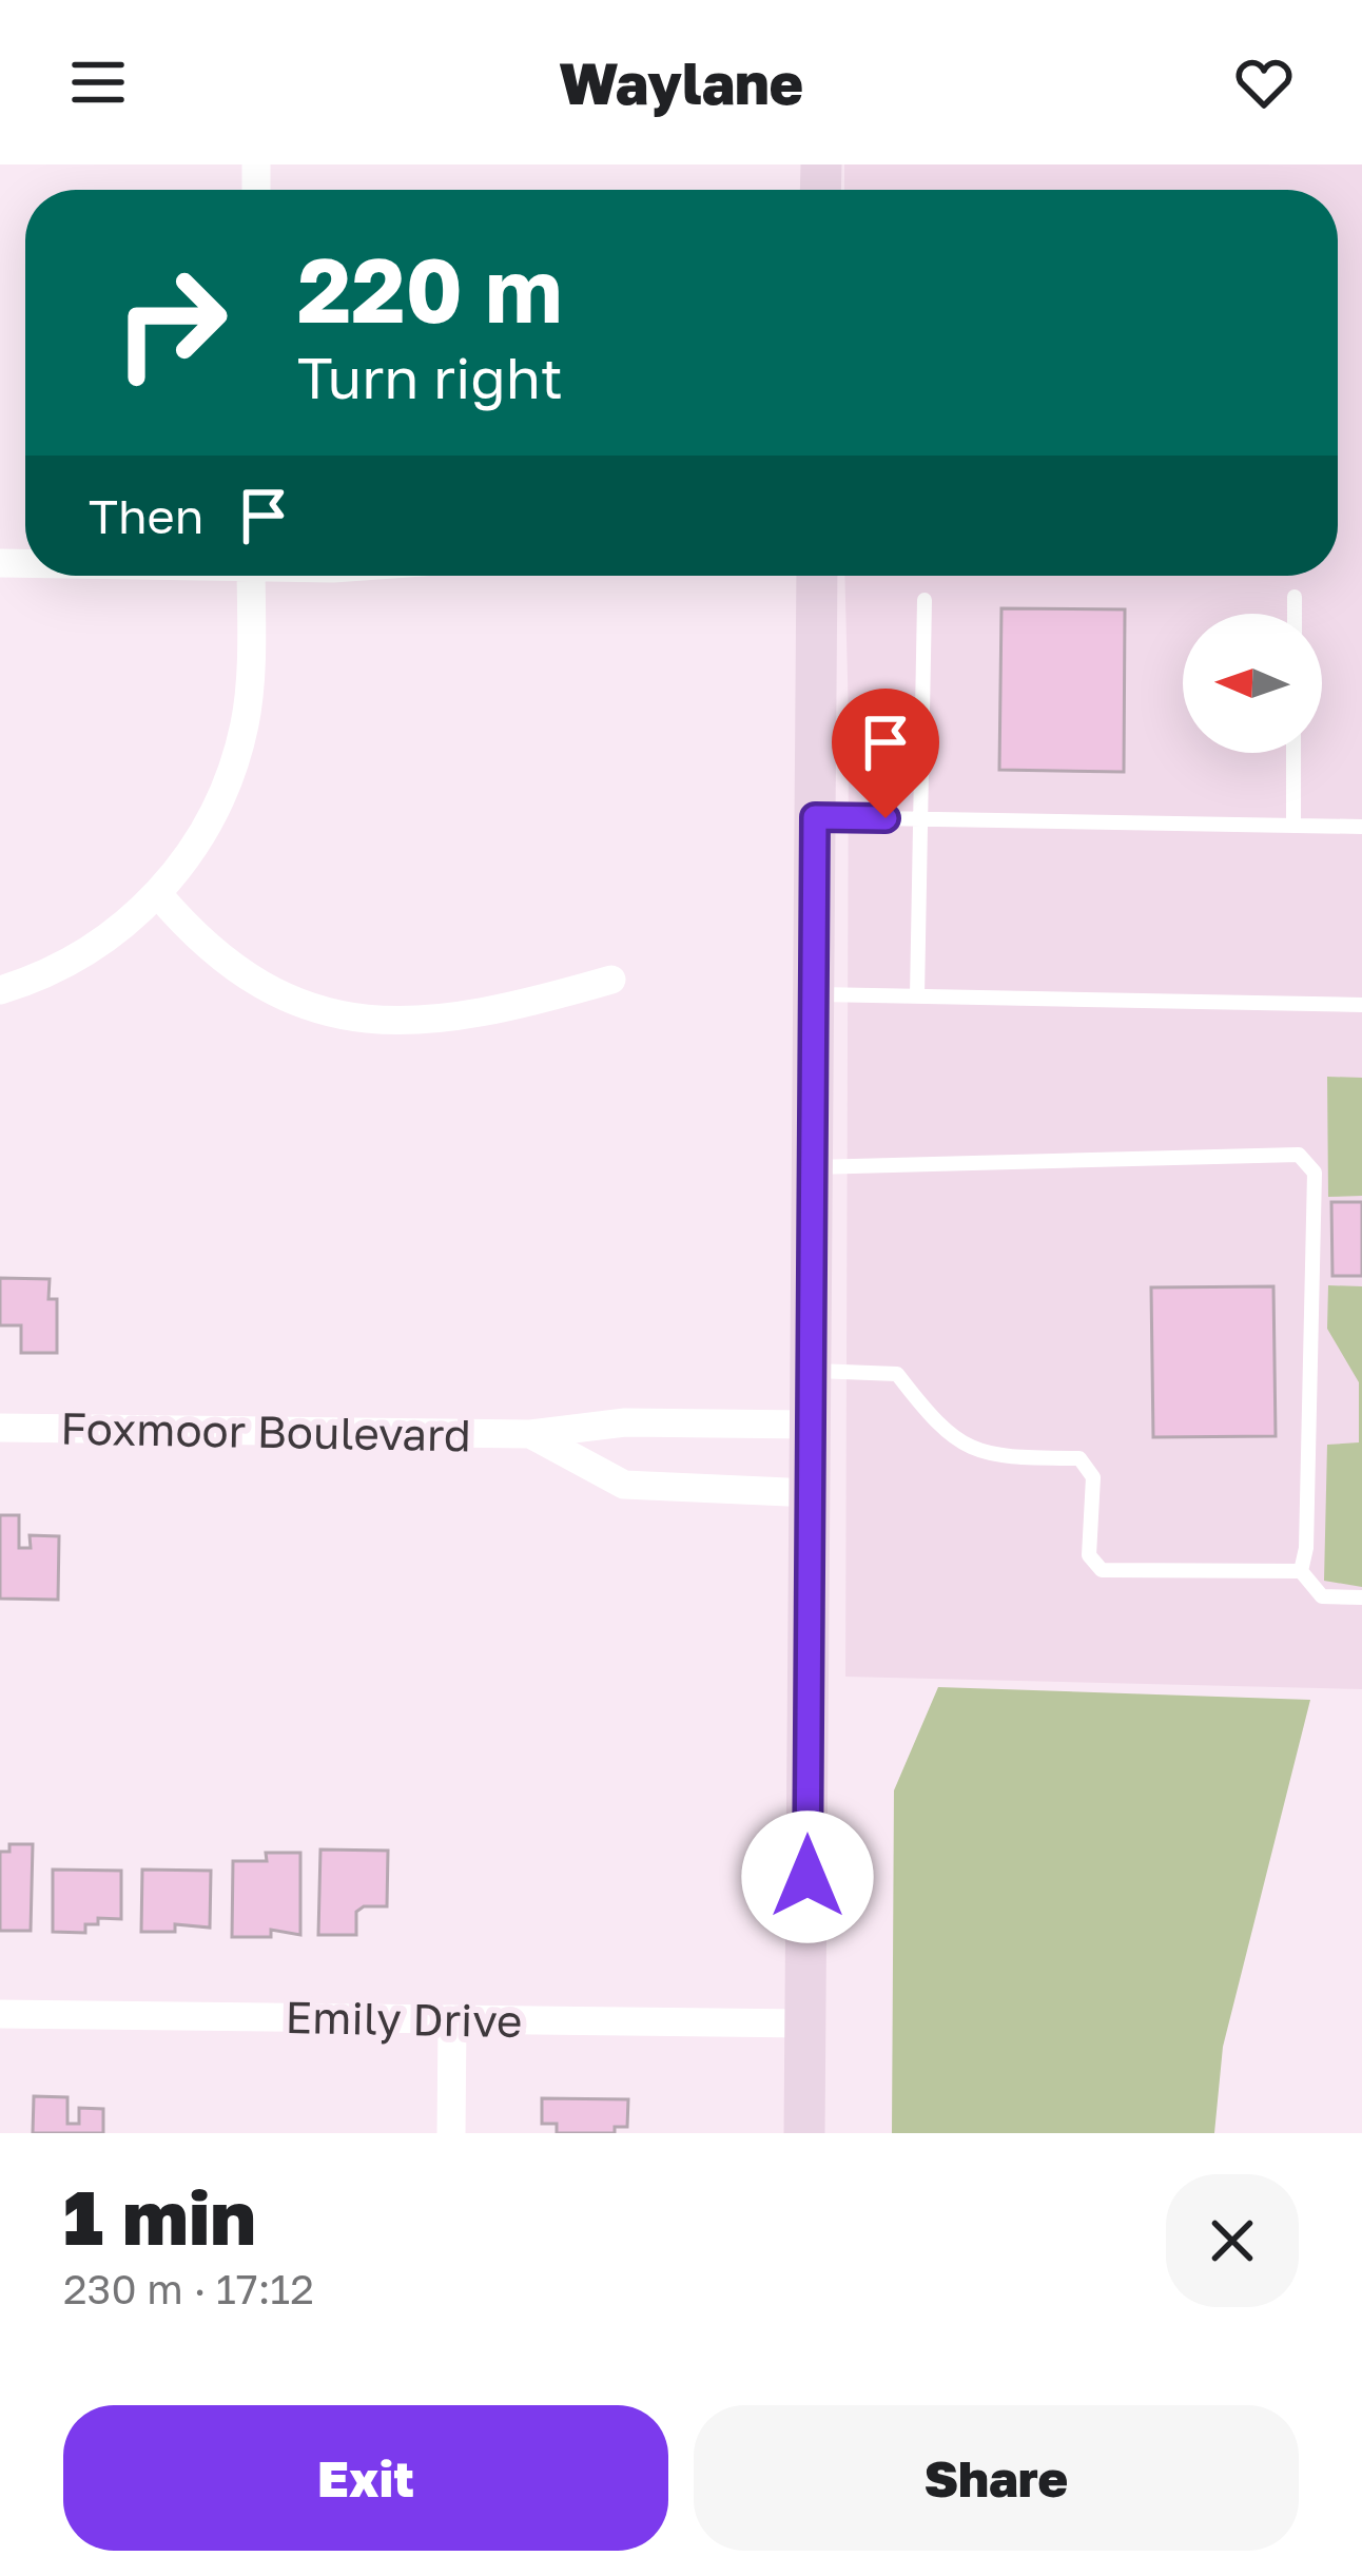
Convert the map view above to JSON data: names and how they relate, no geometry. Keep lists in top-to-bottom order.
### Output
{
  "streets": {
    "street": ["Foxmoor Boulevard", "Emily Drive"]
  },
  "north": "left",
  "page": {
    "header": "Waylane",
    "turn": ["220 m", "Turn right"],
    "then": "Then",
    "heading": ["1 min", "230 m · 17:12"],
    "buttons": ["Exit", "Share"]
  }
}
